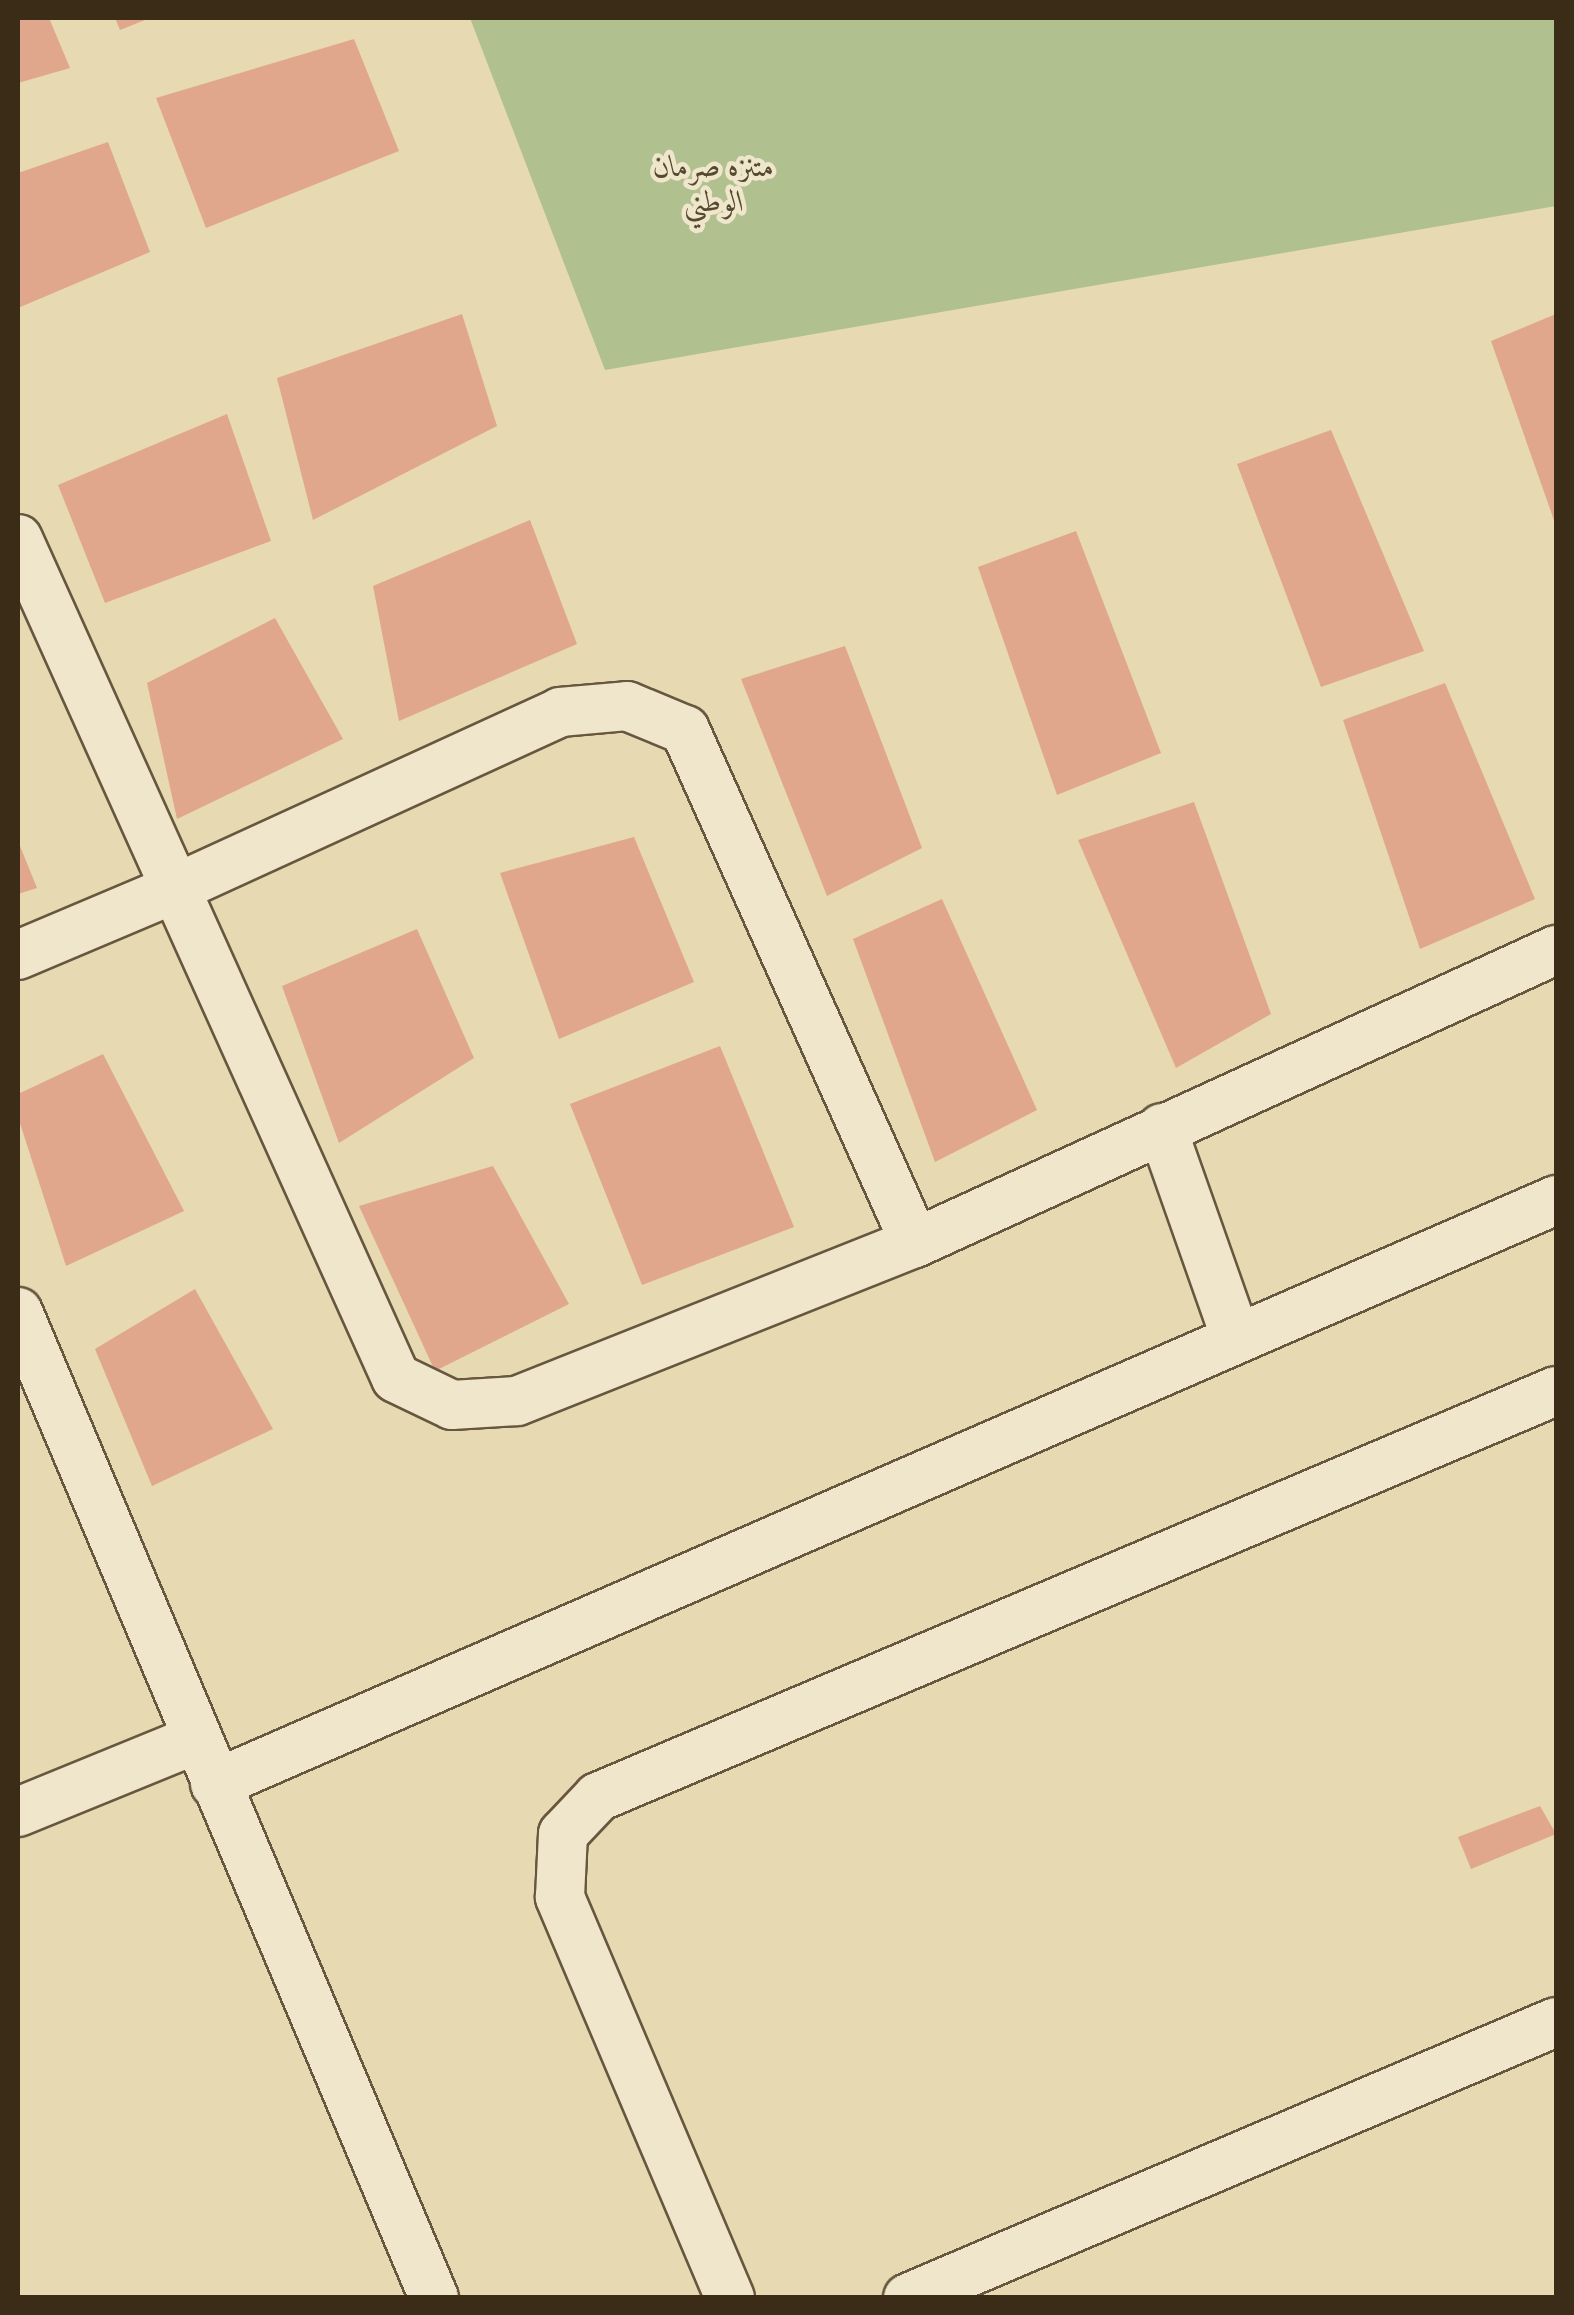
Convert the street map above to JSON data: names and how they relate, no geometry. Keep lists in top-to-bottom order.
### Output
{
  "parks": ["متنزه صرمان الوطني"]
}
